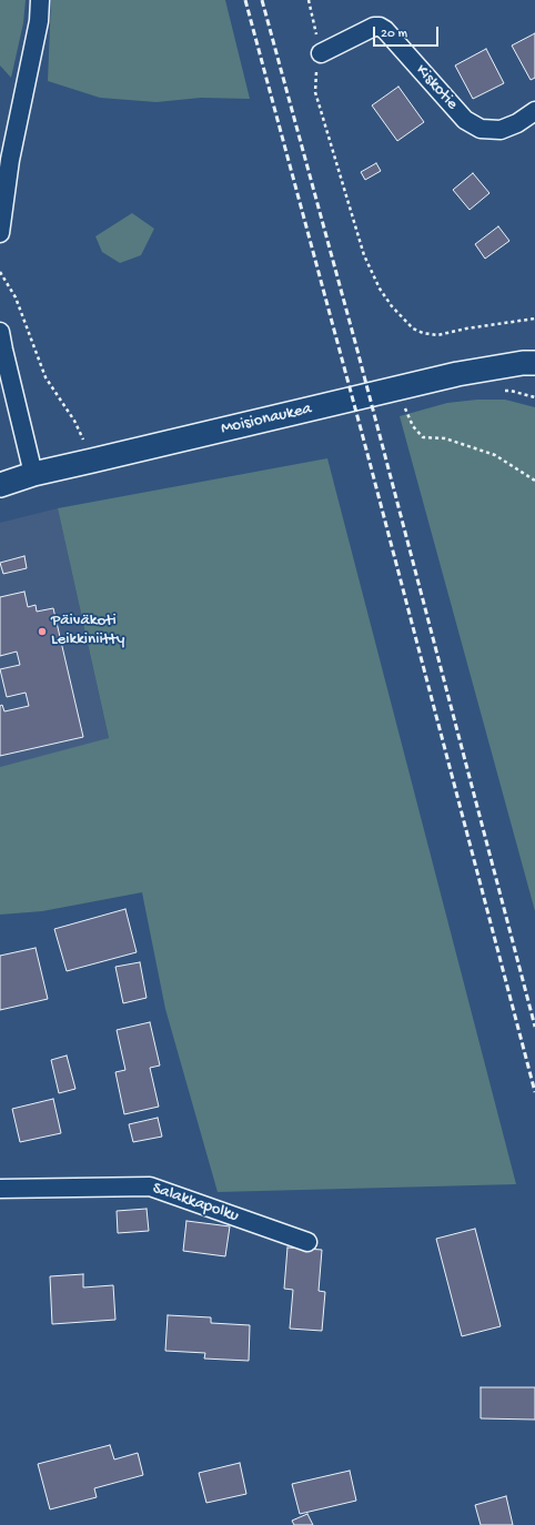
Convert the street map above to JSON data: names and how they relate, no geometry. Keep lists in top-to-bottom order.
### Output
{
  "streets": {
    "street": ["Kiskotie", "Moisionaukea", "Salakkapolku"]
  },
  "places": ["Päiväkoti Leikkiniitty"],
  "scale_bar": "20 m"
}
